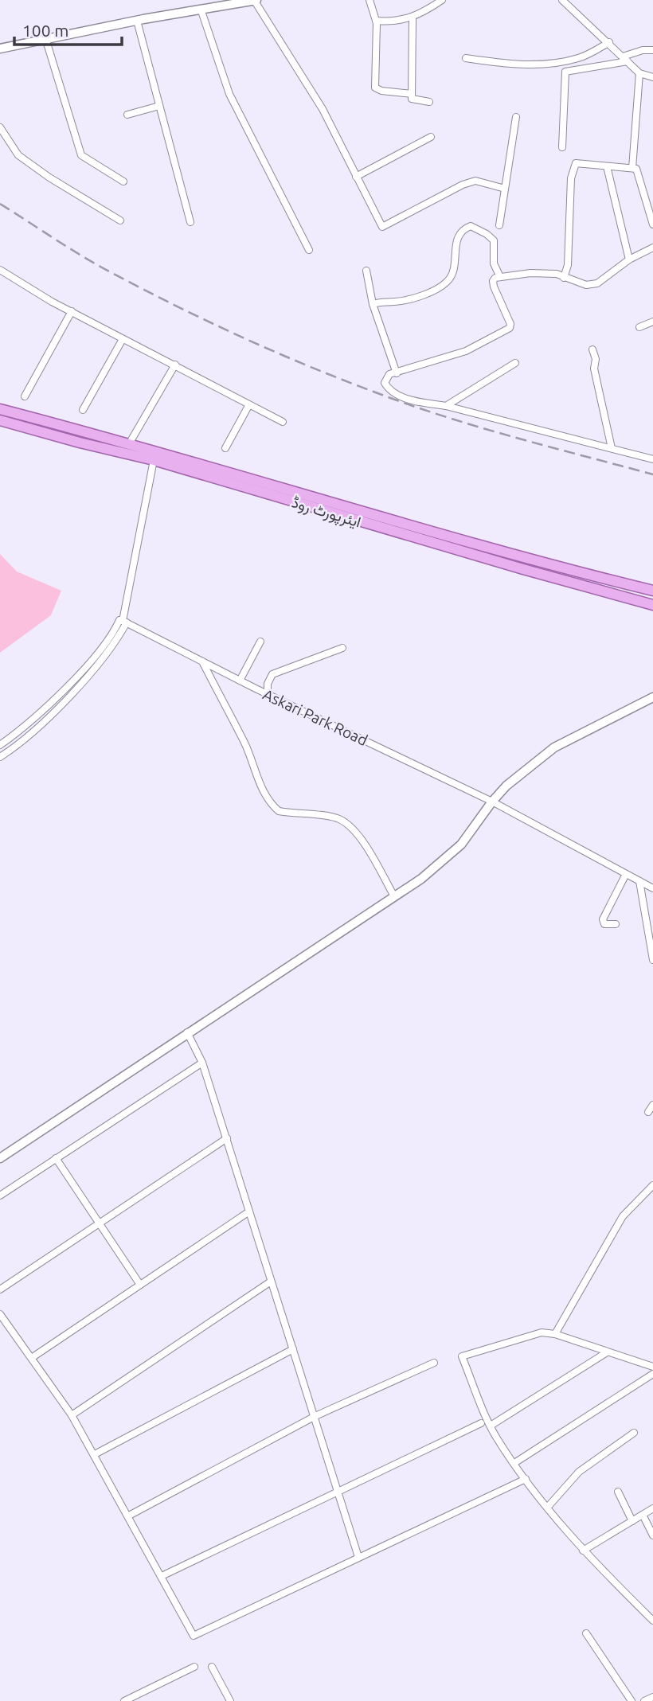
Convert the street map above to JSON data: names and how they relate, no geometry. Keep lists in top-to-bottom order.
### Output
{
  "streets": {
    "main road": ["ایئرپورٹ روڈ"],
    "street": ["Askari Park Road"]
  },
  "scale_bar": "100 m"
}
